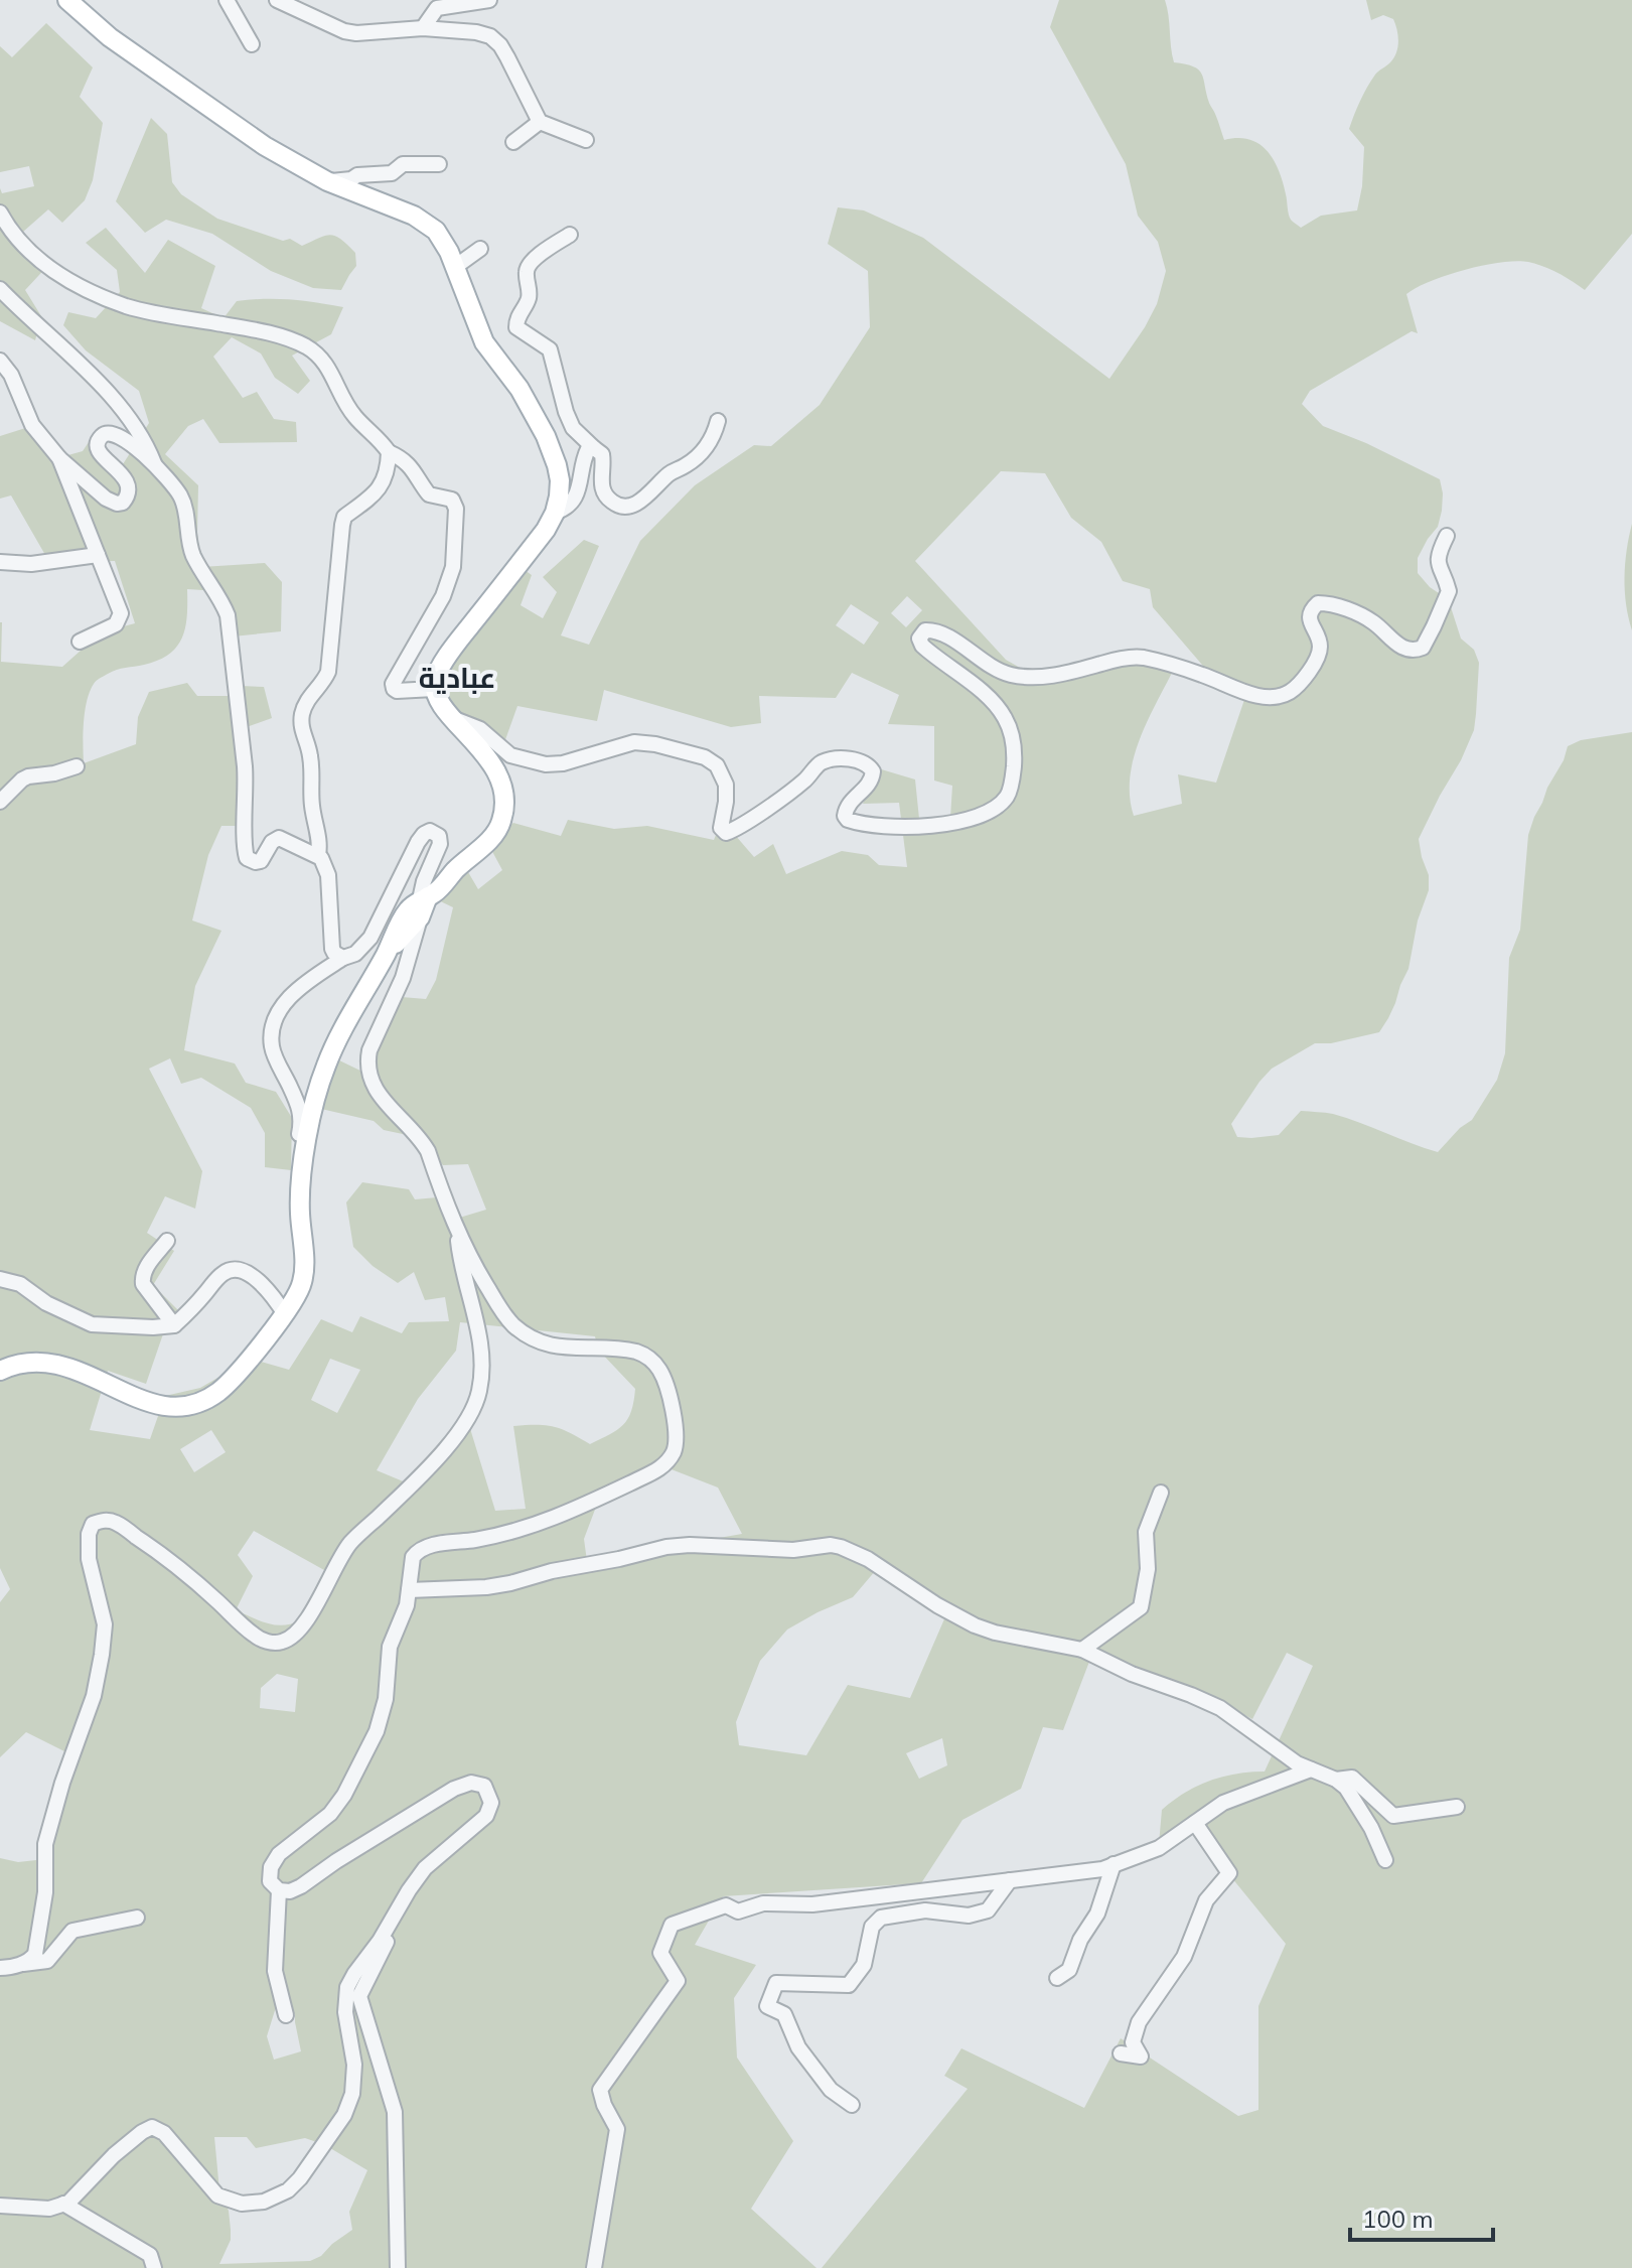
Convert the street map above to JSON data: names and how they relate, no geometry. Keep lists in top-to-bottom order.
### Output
{
  "districts": ["عبادية"],
  "scale_bar": "100 m"
}
